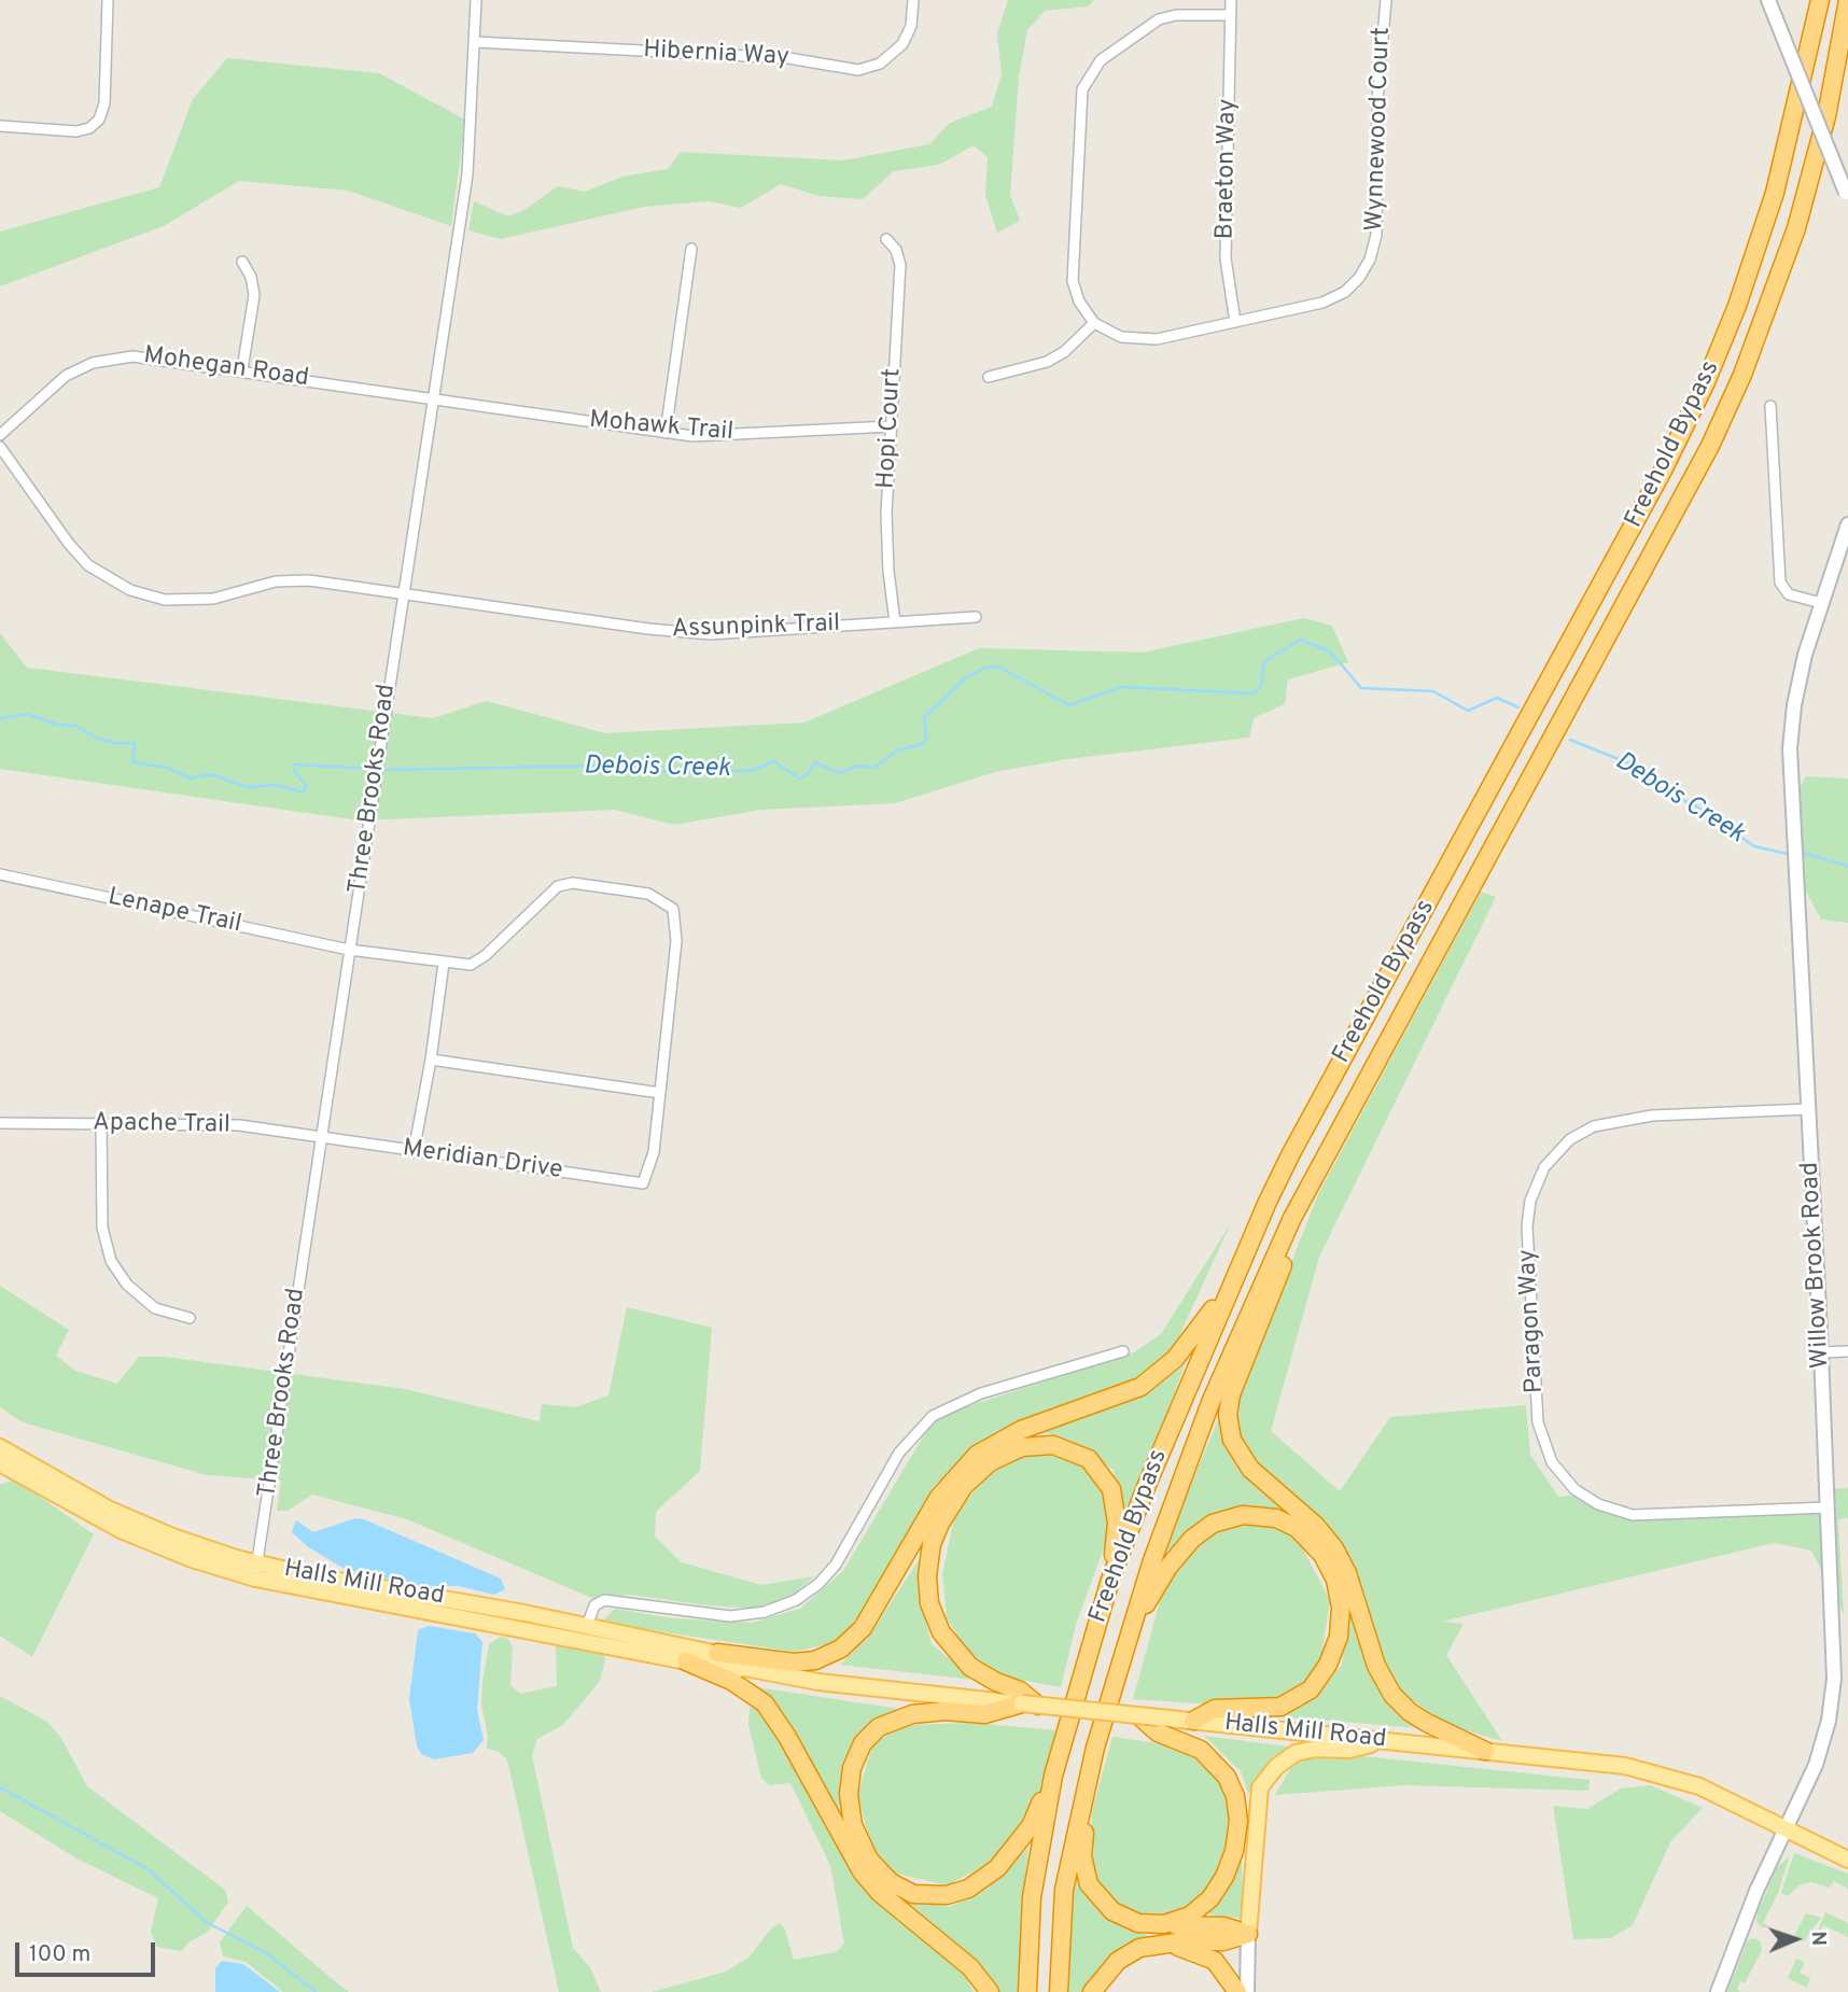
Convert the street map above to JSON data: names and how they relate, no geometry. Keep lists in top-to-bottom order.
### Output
{
  "streets": {
    "highway": ["Freehold Bypass"],
    "main road": ["Halls Mill Road"],
    "street": [
      "Hibernia Way",
      "Wynnewood Court",
      "Braeton Way",
      "Mohegan Road",
      "Mohawk Trail",
      "Hopi Court",
      "Assunpink Trail",
      "Three Brooks Road",
      "Lenape Trail",
      "Apache Trail",
      "Meridian Drive",
      "Willow Brook Road",
      "Paragon Way"
    ]
  },
  "crossings": [
    ["Hibernia Way", "Three Brooks Road"],
    ["Wynnewood Court", "Braeton Way"],
    ["Mohegan Road", "Mohawk Trail"],
    ["Mohegan Road", "Three Brooks Road"],
    ["Mohawk Trail", "Hopi Court"],
    ["Mohawk Trail", "Three Brooks Road"],
    ["Hopi Court", "Assunpink Trail"],
    ["Assunpink Trail", "Three Brooks Road"],
    ["Three Brooks Road", "Lenape Trail"],
    ["Three Brooks Road", "Apache Trail"],
    ["Three Brooks Road", "Meridian Drive"],
    ["Three Brooks Road", "Halls Mill Road"],
    ["Lenape Trail", "Meridian Drive"],
    ["Apache Trail", "Meridian Drive"],
    ["Willow Brook Road", "Paragon Way"],
    ["Willow Brook Road", "Halls Mill Road"]
  ],
  "water": ["Debois Creek"],
  "scale_bar": "100 m",
  "north": "right"
}
